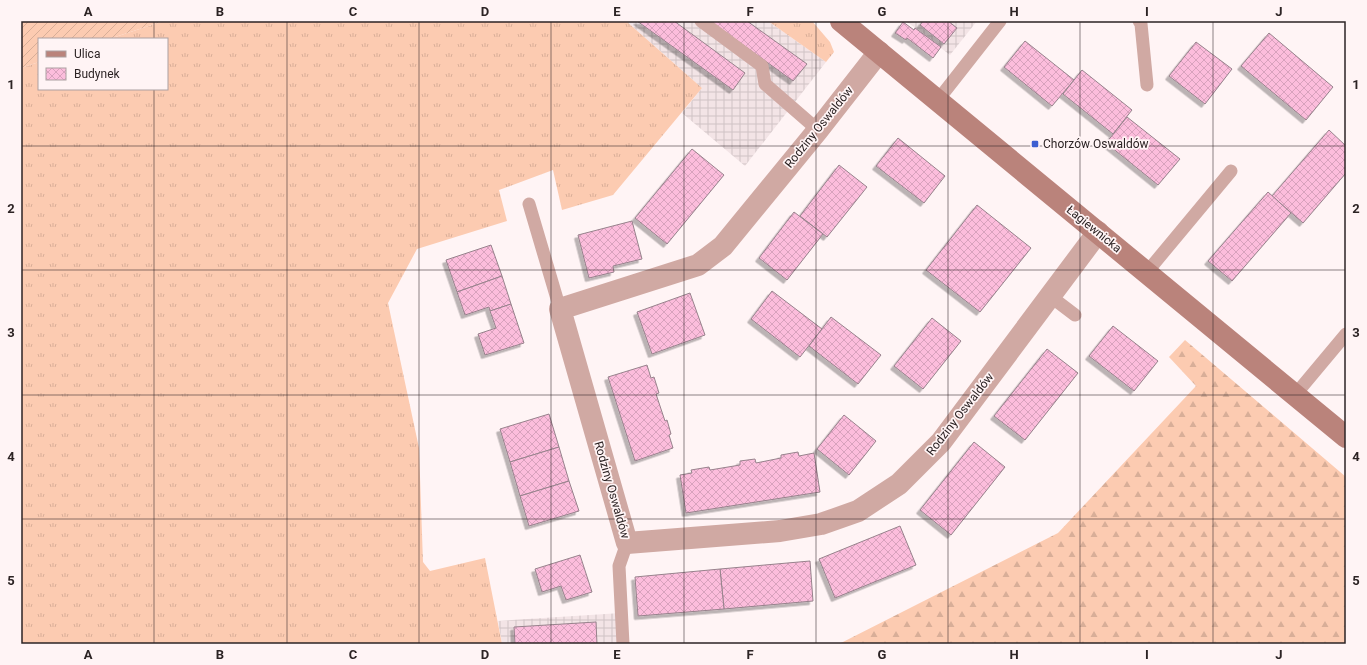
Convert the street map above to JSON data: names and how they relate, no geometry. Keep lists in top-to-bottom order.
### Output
{
  "streets": {
    "street": ["Rodziny Oswaldów", "Łagiewnicka"]
  },
  "crossings": [
    ["Rodziny Oswaldów", "Łagiewnicka"]
  ],
  "places": {
    "transit": ["Chorzów Oswaldów"]
  },
  "legend": ["Ulica", "Budynek"],
  "grid": {
    "columns": [
      "A",
      "B",
      "C",
      "D",
      "E",
      "F",
      "G",
      "H",
      "I",
      "J"
    ],
    "rows": [
      "1",
      "2",
      "3",
      "4",
      "5"
    ]
  }
}
